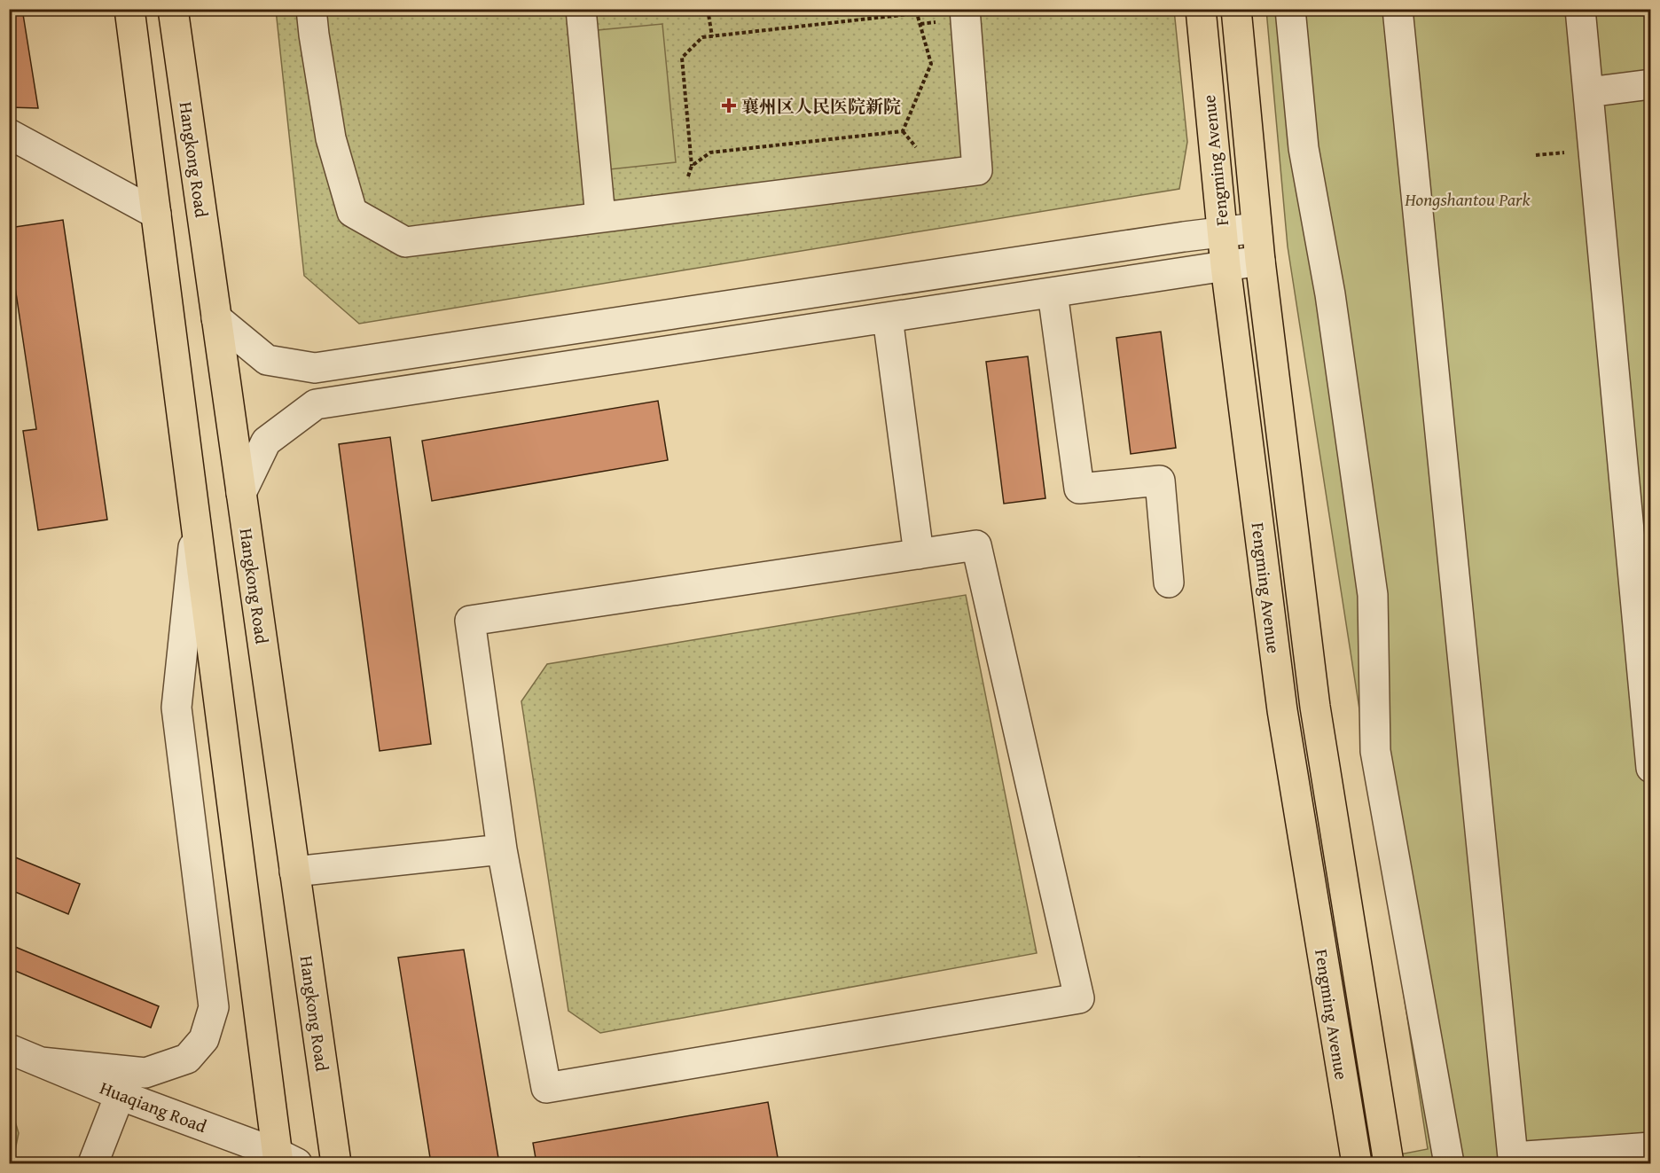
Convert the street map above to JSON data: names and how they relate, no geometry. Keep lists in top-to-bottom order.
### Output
{
  "streets": {
    "main road": ["Hangkong Road", "Fengming Avenue"],
    "street": ["Huaqiang Road"]
  },
  "parks": ["Hongshantou Park"],
  "places": {
    "health": ["襄州区人民医院新院"]
  }
}
